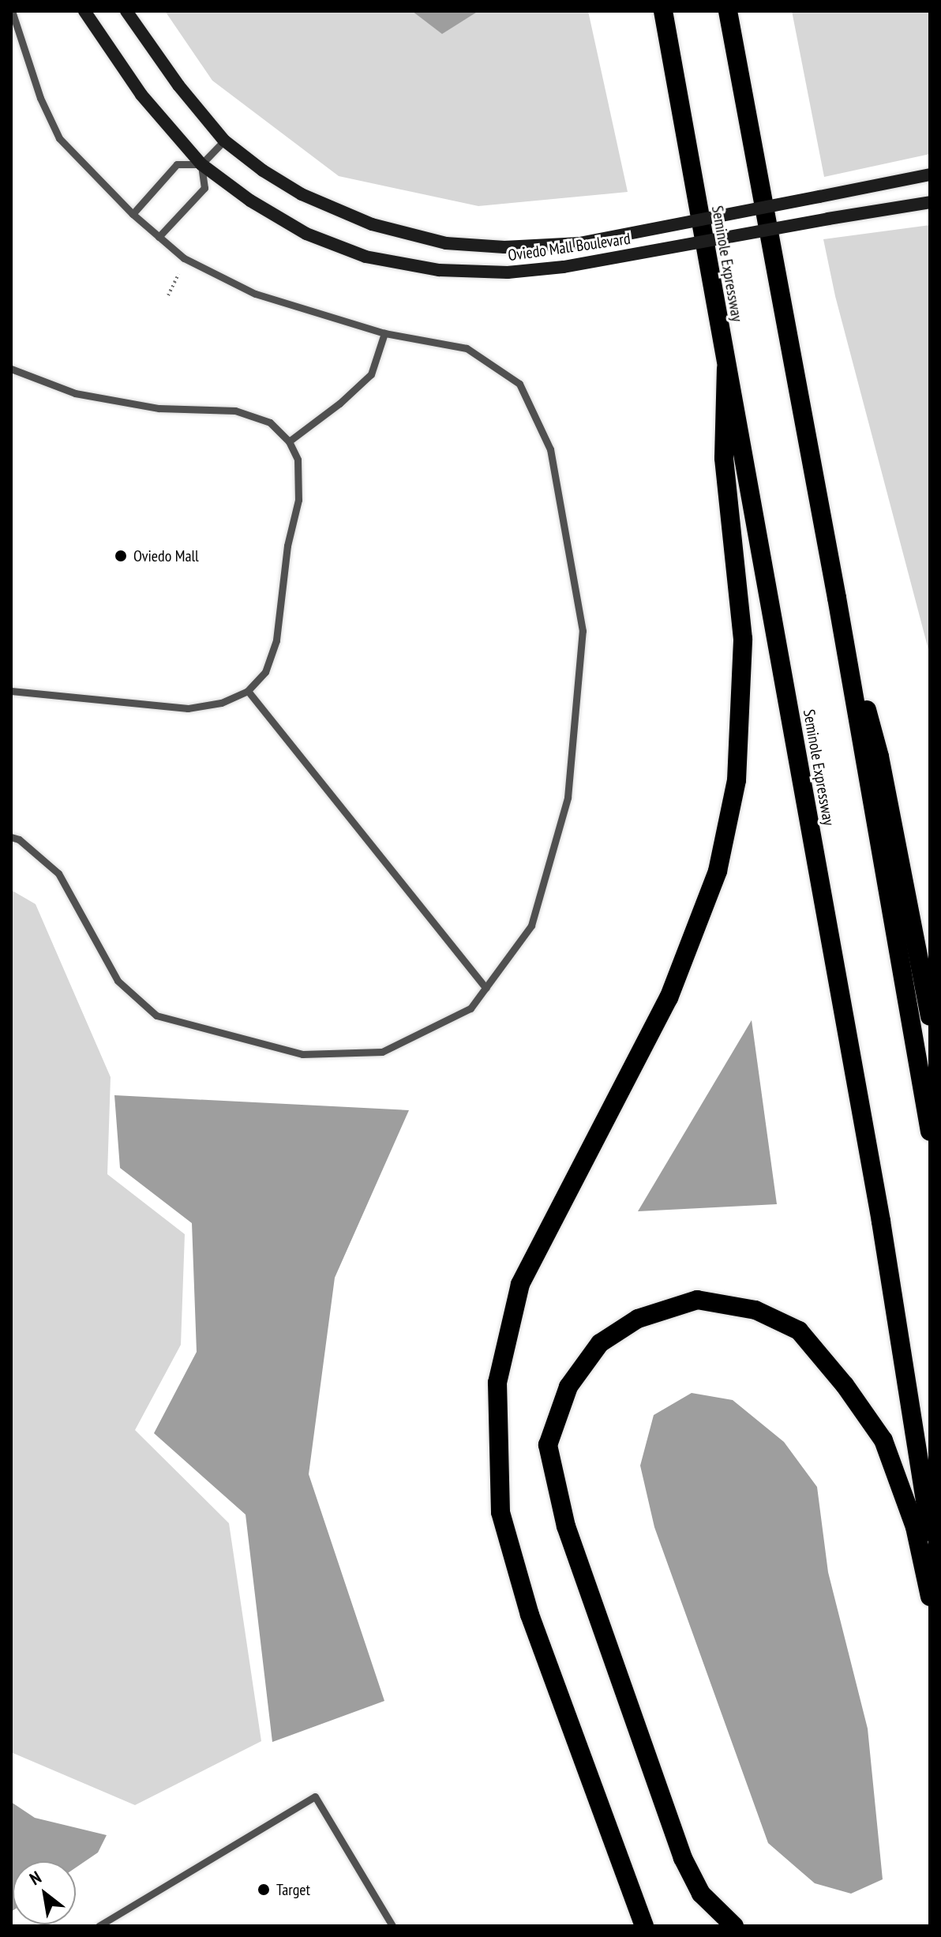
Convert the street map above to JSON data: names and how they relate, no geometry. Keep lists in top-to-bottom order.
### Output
{
  "streets": {
    "highway": ["Seminole Expressway"],
    "street": ["Oviedo Mall Boulevard"]
  },
  "places": ["Oviedo Mall", "Target"],
  "north": "top left"
}
